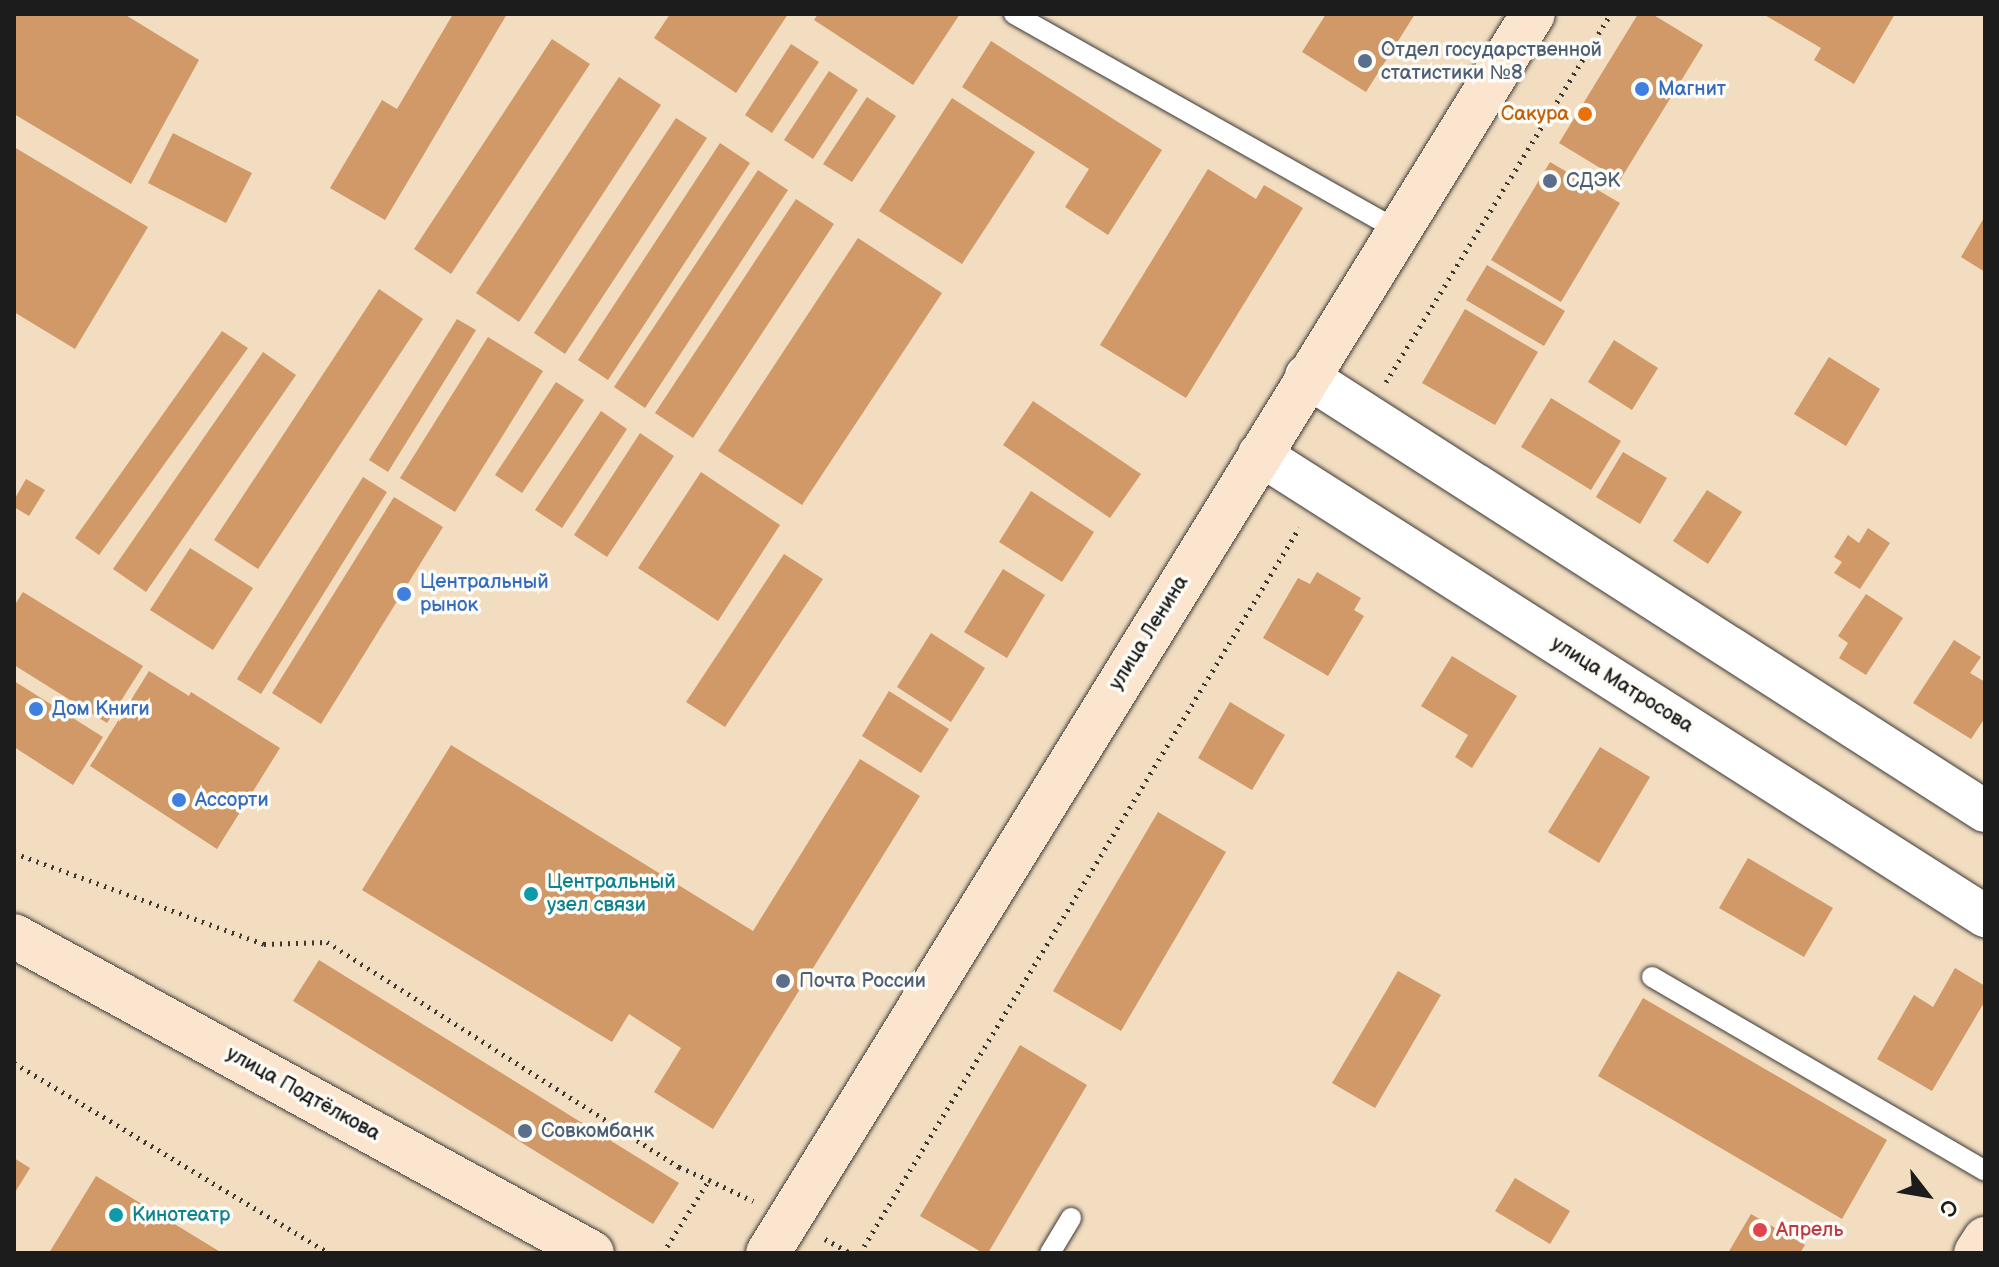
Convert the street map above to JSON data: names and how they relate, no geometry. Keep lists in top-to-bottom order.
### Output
{
  "streets": {
    "main road": ["улица Ленина", "улица Подтёлкова"],
    "street": ["улица Матросова"]
  },
  "crossings": [
    ["улица Ленина", "улица Матросова"]
  ],
  "places": [
    "Отдел государственной статистики №8",
    "Магнит",
    "Сакура",
    "СДЭК",
    "Центральный рынок",
    "Дом Книги",
    "Ассорти",
    "Центральный узел связи",
    "Почта России",
    "Совкомбанк",
    "Кинотеатр",
    "Апрель"
  ],
  "north": "bottom right"
}
